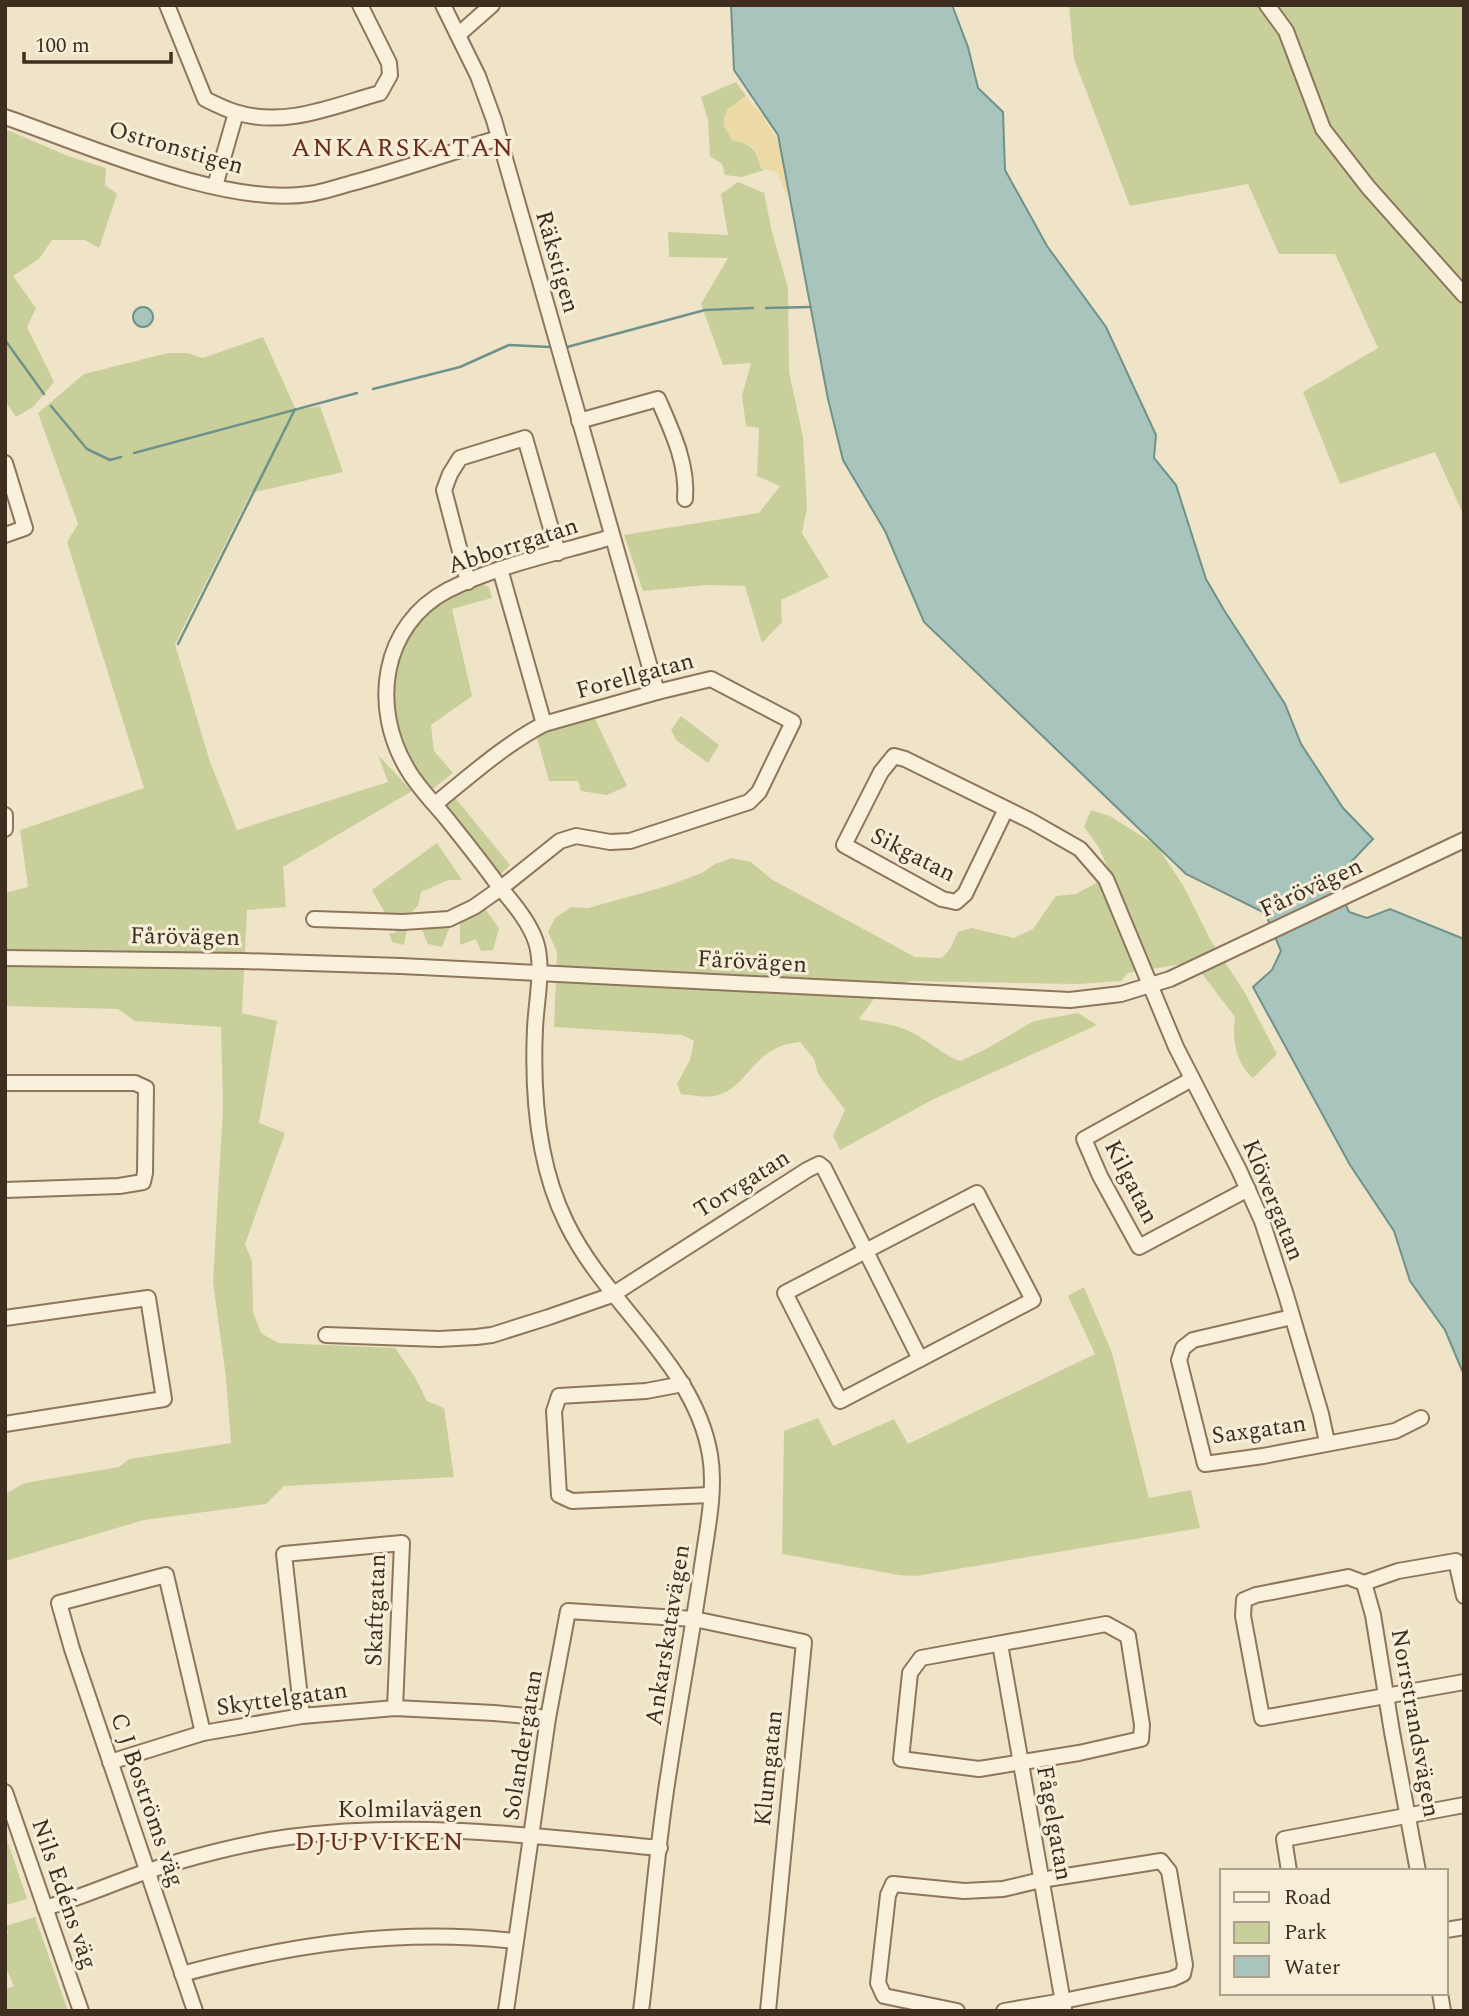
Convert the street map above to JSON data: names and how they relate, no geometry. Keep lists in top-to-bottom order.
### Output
{
  "streets": {
    "street": [
      "Ostronstigen",
      "Räkstigen",
      "Abborrgatan",
      "Forellgatan",
      "Sikgatan",
      "Fårövägen",
      "Kilgatan",
      "Torvgatan",
      "Klövergatan",
      "Saxgatan",
      "Skaftgatan",
      "Ankarskatavägen",
      "Skyttelgatan",
      "Norrstrandsvägen",
      "Solandergatan",
      "Klumgatan",
      "C J Boströms väg",
      "Kolmilavägen",
      "Fågelgatan",
      "Nils Edéns väg"
    ]
  },
  "crossings": [
    ["Ostronstigen", "Räkstigen"],
    ["Räkstigen", "Abborrgatan"],
    ["Räkstigen", "Forellgatan"],
    ["Abborrgatan", "Forellgatan"],
    ["Abborrgatan", "Fårövägen"],
    ["Abborrgatan", "Ankarskatavägen"],
    ["Sikgatan", "Fårövägen"],
    ["Sikgatan", "Klövergatan"],
    ["Fårövägen", "Klövergatan"],
    ["Fårövägen", "Ankarskatavägen"],
    ["Kilgatan", "Klövergatan"],
    ["Torvgatan", "Ankarskatavägen"],
    ["Klövergatan", "Saxgatan"],
    ["Skaftgatan", "Skyttelgatan"],
    ["Ankarskatavägen", "Solandergatan"],
    ["Ankarskatavägen", "Klumgatan"],
    ["Ankarskatavägen", "Kolmilavägen"],
    ["Skyttelgatan", "Solandergatan"],
    ["Skyttelgatan", "C J Boströms väg"],
    ["Solandergatan", "Klumgatan"],
    ["Solandergatan", "Kolmilavägen"],
    ["C J Boströms väg", "Kolmilavägen"],
    ["Kolmilavägen", "Nils Edéns väg"]
  ],
  "districts": ["ANKARSKATAN", "DJUPVIKEN"],
  "legend": ["Road", "Park", "Water"],
  "scale_bar": "100 m"
}
